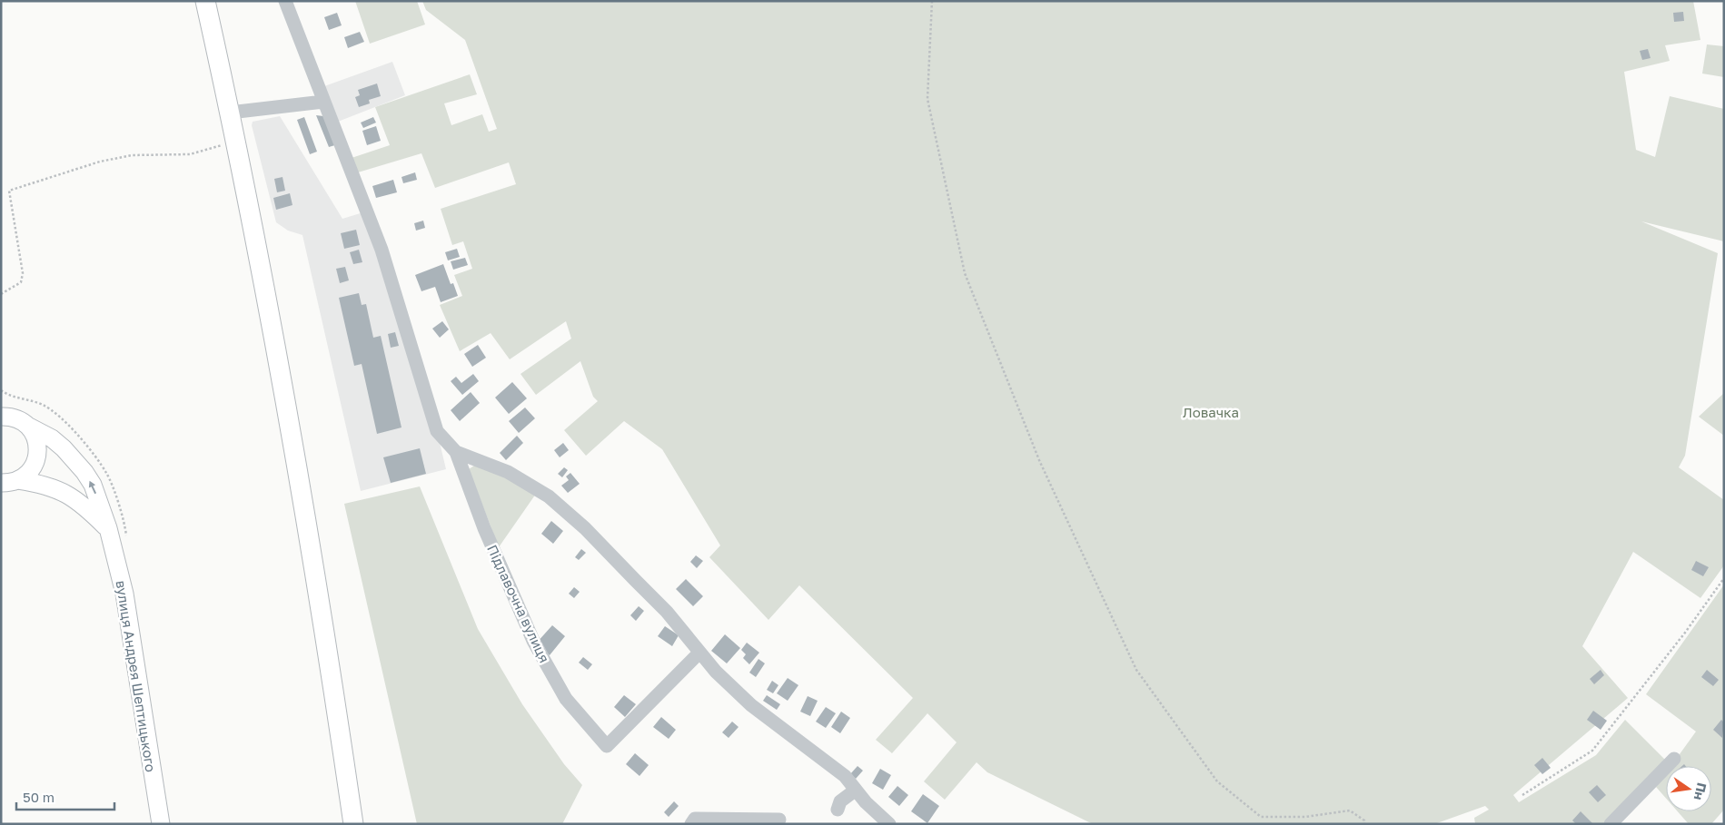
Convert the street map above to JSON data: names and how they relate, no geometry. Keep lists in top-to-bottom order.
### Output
{
  "streets": {
    "main road": ["вулиця Андрея Шептицького"],
    "street": ["Підлавочна вулиця"]
  },
  "parks": ["Ловачка"],
  "scale_bar": "50 m",
  "north": "right"
}
